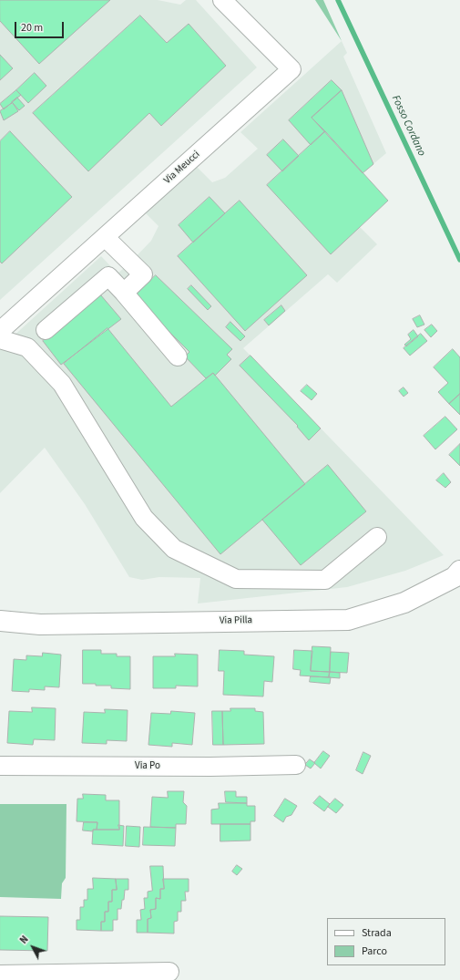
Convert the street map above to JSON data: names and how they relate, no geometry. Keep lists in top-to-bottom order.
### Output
{
  "streets": {
    "main road": ["Via Pilla"],
    "street": ["Via Meucci", "Via Po"]
  },
  "water": ["Fosso Cordano"],
  "legend": ["Strada", "Parco"],
  "scale_bar": "20 m",
  "north": "top left"
}
